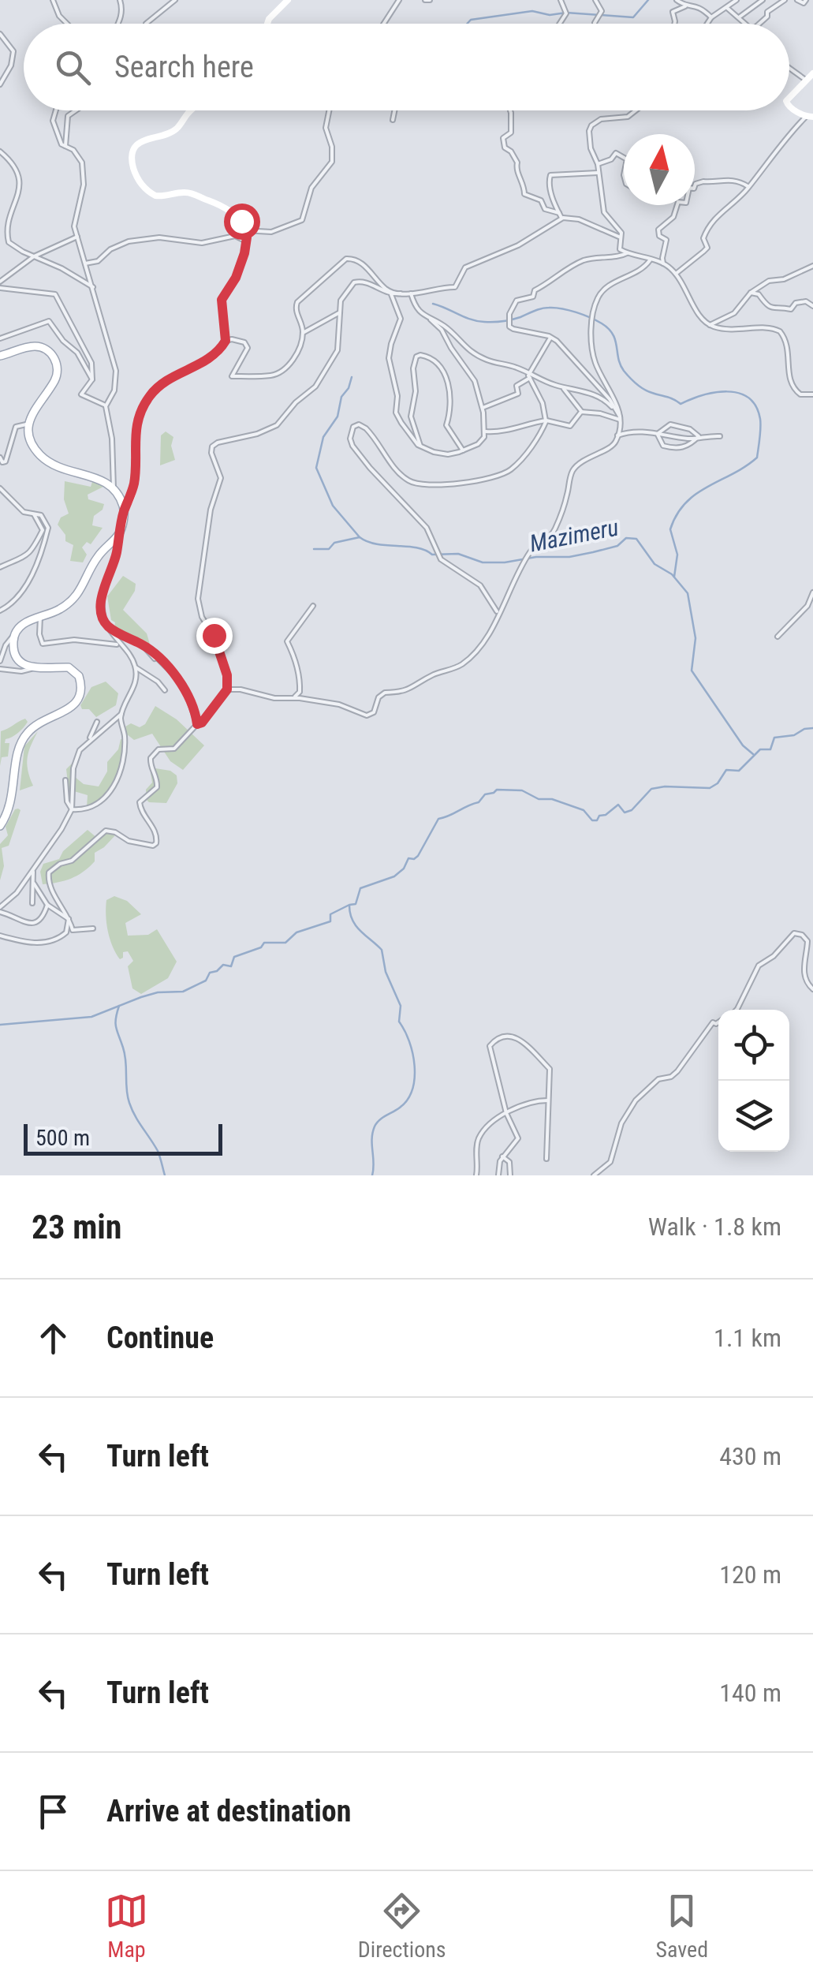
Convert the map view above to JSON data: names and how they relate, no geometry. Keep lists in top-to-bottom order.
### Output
{
  "water": ["Mazimeru"],
  "scale_bar": "500 m",
  "north": "top",
  "page": {
    "search": "Search here",
    "scale": "500 m",
    "heading": ["23 min", "Walk · 1.8 km"],
    "list": [
      ["Continue", "1.1 km"],
      ["Turn left", "430 m"],
      ["Turn left", "120 m"],
      ["Turn left", "140 m"],
      "Arrive at destination"
    ],
    "nav": ["Map", "Directions", "Saved"]
  }
}
